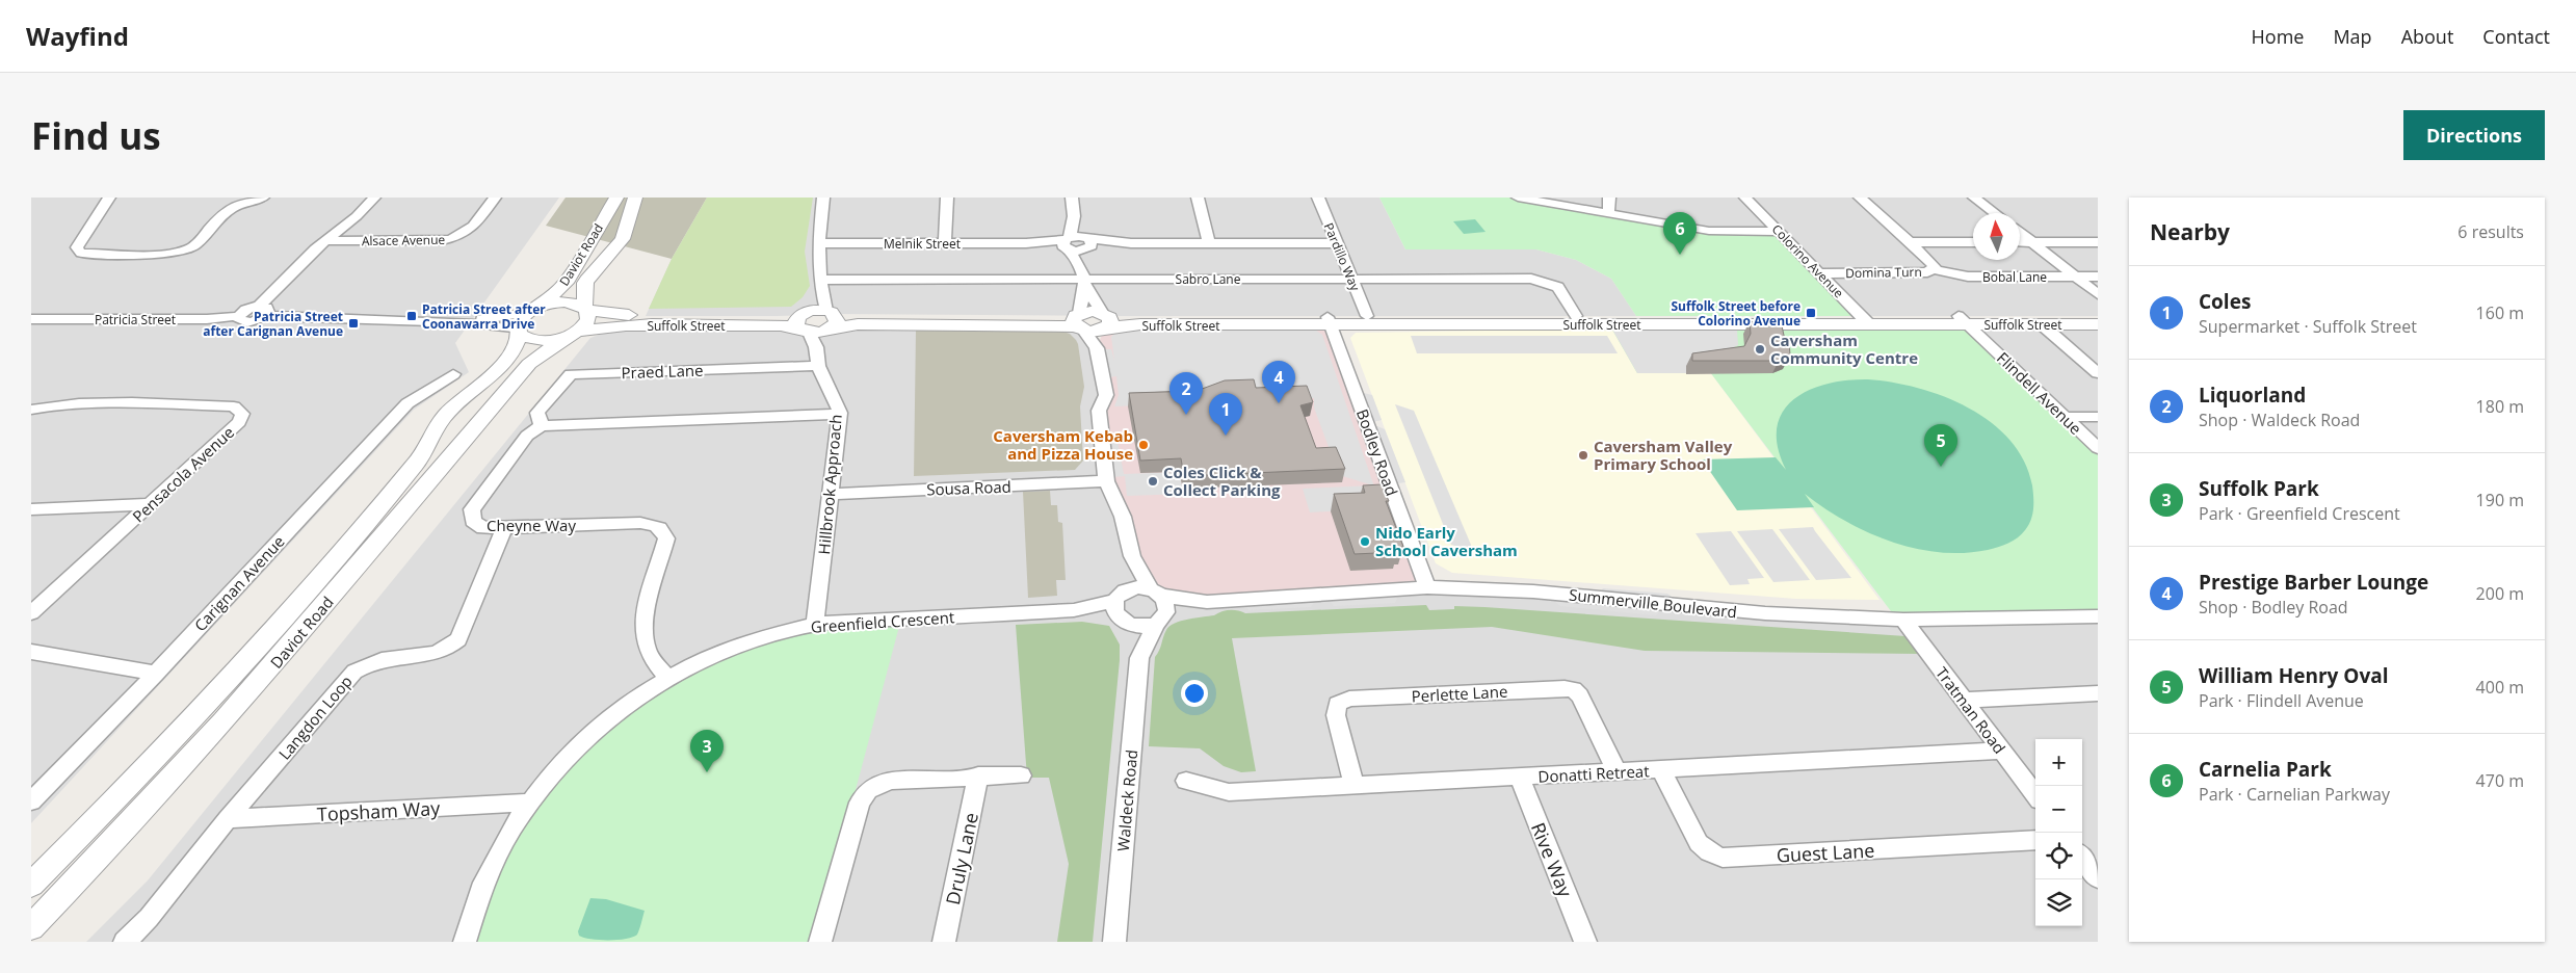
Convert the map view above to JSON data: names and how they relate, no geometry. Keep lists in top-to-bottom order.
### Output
{
  "streets": {
    "street": [
      "Alsace Avenue",
      "Melnik Street",
      "Daviot Road",
      "Pardillo Way",
      "Colorino Avenue",
      "Domina Turn",
      "Bobal Lane",
      "Sabro Lane",
      "Patricia Street",
      "Suffolk Street",
      "Praed Lane",
      "Flindell Avenue",
      "Bodley Road",
      "Pensacola Avenue",
      "Hillbrook Approach",
      "Sousa Road",
      "Cheyne Way",
      "Carignan Avenue",
      "Summerville Boulevard",
      "Greenfield Crescent",
      "Perlette Lane",
      "Tratman Road",
      "Langdon Loop",
      "Donatti Retreat",
      "Waldeck Road",
      "Topsham Way",
      "Guest Lane",
      "Druly Lane",
      "Rive Way"
    ]
  },
  "crossings": [
    ["Melnik Street", "Pardillo Way"],
    ["Daviot Road", "Suffolk Street"],
    ["Pardillo Way", "Sabro Lane"],
    ["Pardillo Way", "Suffolk Street"],
    ["Colorino Avenue", "Domina Turn"],
    ["Colorino Avenue", "Suffolk Street"],
    ["Domina Turn", "Bobal Lane"],
    ["Sabro Lane", "Suffolk Street"],
    ["Suffolk Street", "Flindell Avenue"],
    ["Suffolk Street", "Bodley Road"],
    ["Suffolk Street", "Hillbrook Approach"],
    ["Praed Lane", "Hillbrook Approach"],
    ["Praed Lane", "Cheyne Way"],
    ["Bodley Road", "Summerville Boulevard"],
    ["Hillbrook Approach", "Sousa Road"],
    ["Hillbrook Approach", "Greenfield Crescent"],
    ["Cheyne Way", "Greenfield Crescent"],
    ["Cheyne Way", "Langdon Loop"],
    ["Summerville Boulevard", "Greenfield Crescent"],
    ["Summerville Boulevard", "Tratman Road"],
    ["Summerville Boulevard", "Waldeck Road"],
    ["Greenfield Crescent", "Waldeck Road"],
    ["Greenfield Crescent", "Topsham Way"],
    ["Perlette Lane", "Donatti Retreat"],
    ["Tratman Road", "Donatti Retreat"],
    ["Langdon Loop", "Topsham Way"],
    ["Donatti Retreat", "Guest Lane"],
    ["Donatti Retreat", "Rive Way"]
  ],
  "places": {
    "transit": ["Suffolk Street before Colorino Avenue", "Patricia Street after Coonawarra Drive", "Patricia Street after Carignan Avenue"],
    "other": [
      "Caversham Community Centre",
      "Caversham Kebab and Pizza House",
      "Caversham Valley Primary School",
      "Coles Click & Collect Parking",
      "Nido Early School Caversham"
    ]
  },
  "north": "top",
  "page": {
    "header": "Wayfind",
    "nav": [
      "Home",
      "Map",
      "About",
      "Contact"
    ],
    "buttons": "Directions",
    "title": "Find us",
    "heading": ["Nearby", "6 results"],
    "pins": [
      "6",
      "4",
      "2",
      "1",
      "5",
      "3"
    ],
    "list": [
      {
        "mark": "1",
        "name": "Coles",
        "note": "Supermarket · Suffolk Street",
        "value": "160 m"
      },
      {
        "mark": "2",
        "name": "Liquorland",
        "note": "Shop · Waldeck Road",
        "value": "180 m"
      },
      {
        "mark": "3",
        "name": "Suffolk Park",
        "note": "Park · Greenfield Crescent",
        "value": "190 m"
      },
      {
        "mark": "4",
        "name": "Prestige Barber Lounge",
        "note": "Shop · Bodley Road",
        "value": "200 m"
      },
      {
        "mark": "5",
        "name": "William Henry Oval",
        "note": "Park · Flindell Avenue",
        "value": "400 m"
      },
      {
        "mark": "6",
        "name": "Carnelia Park",
        "note": "Park · Carnelian Parkway",
        "value": "470 m"
      }
    ],
    "map_buttons": ["+", "−"]
  }
}
